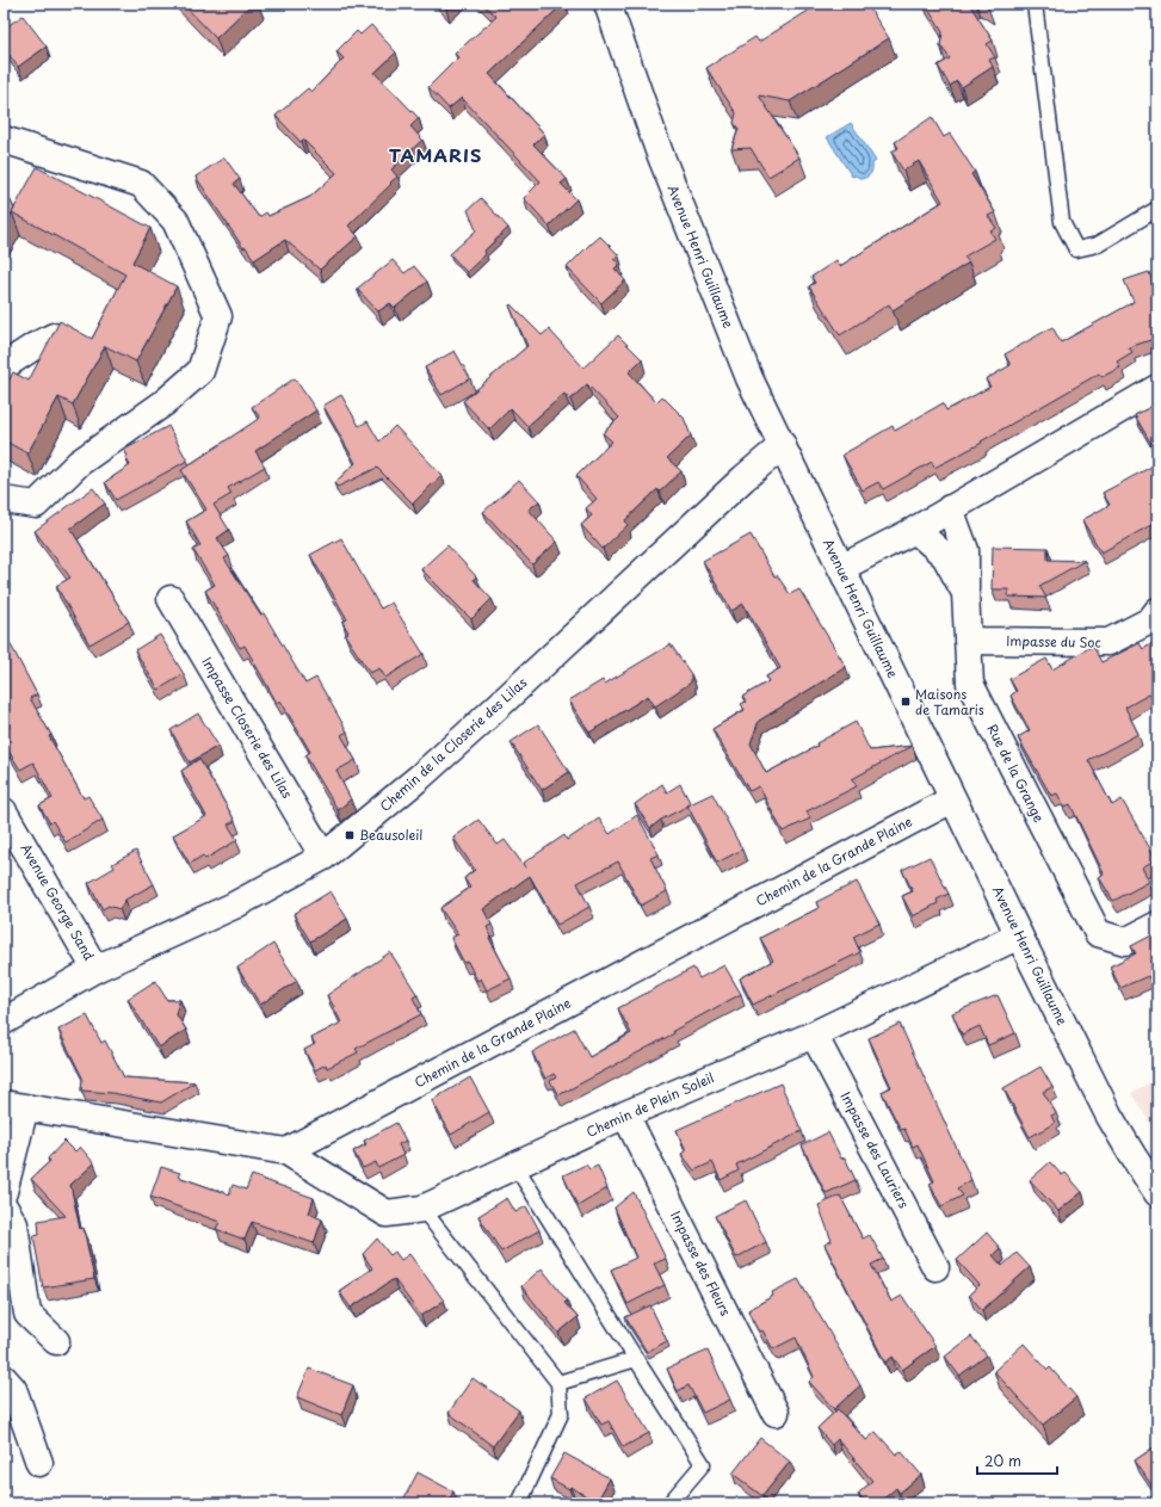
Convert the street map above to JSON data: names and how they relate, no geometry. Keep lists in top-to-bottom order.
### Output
{
  "streets": {
    "street": [
      "Avenue Henri Guillaume",
      "Impasse du Soc",
      "Impasse Closerie des Lilas",
      "Chemin de la Closerie des Lilas",
      "Rue de la Grange",
      "Chemin de la Grande Plaine",
      "Avenue George Sand",
      "Chemin de Plein Soleil",
      "Impasse des Lauriers",
      "Impasse des Fleurs"
    ]
  },
  "crossings": [
    ["Avenue Henri Guillaume", "Chemin de la Closerie des Lilas"],
    ["Avenue Henri Guillaume", "Chemin de la Grande Plaine"],
    ["Avenue Henri Guillaume", "Chemin de Plein Soleil"],
    ["Impasse du Soc", "Rue de la Grange"],
    ["Impasse Closerie des Lilas", "Chemin de la Closerie des Lilas"],
    ["Chemin de la Closerie des Lilas", "Avenue George Sand"],
    ["Chemin de la Grande Plaine", "Chemin de Plein Soleil"],
    ["Chemin de Plein Soleil", "Impasse des Lauriers"],
    ["Chemin de Plein Soleil", "Impasse des Fleurs"]
  ],
  "districts": ["TAMARIS"],
  "places": {
    "transit": ["Maisons de Tamaris", "Beausoleil"]
  },
  "scale_bar": "20 m"
}
